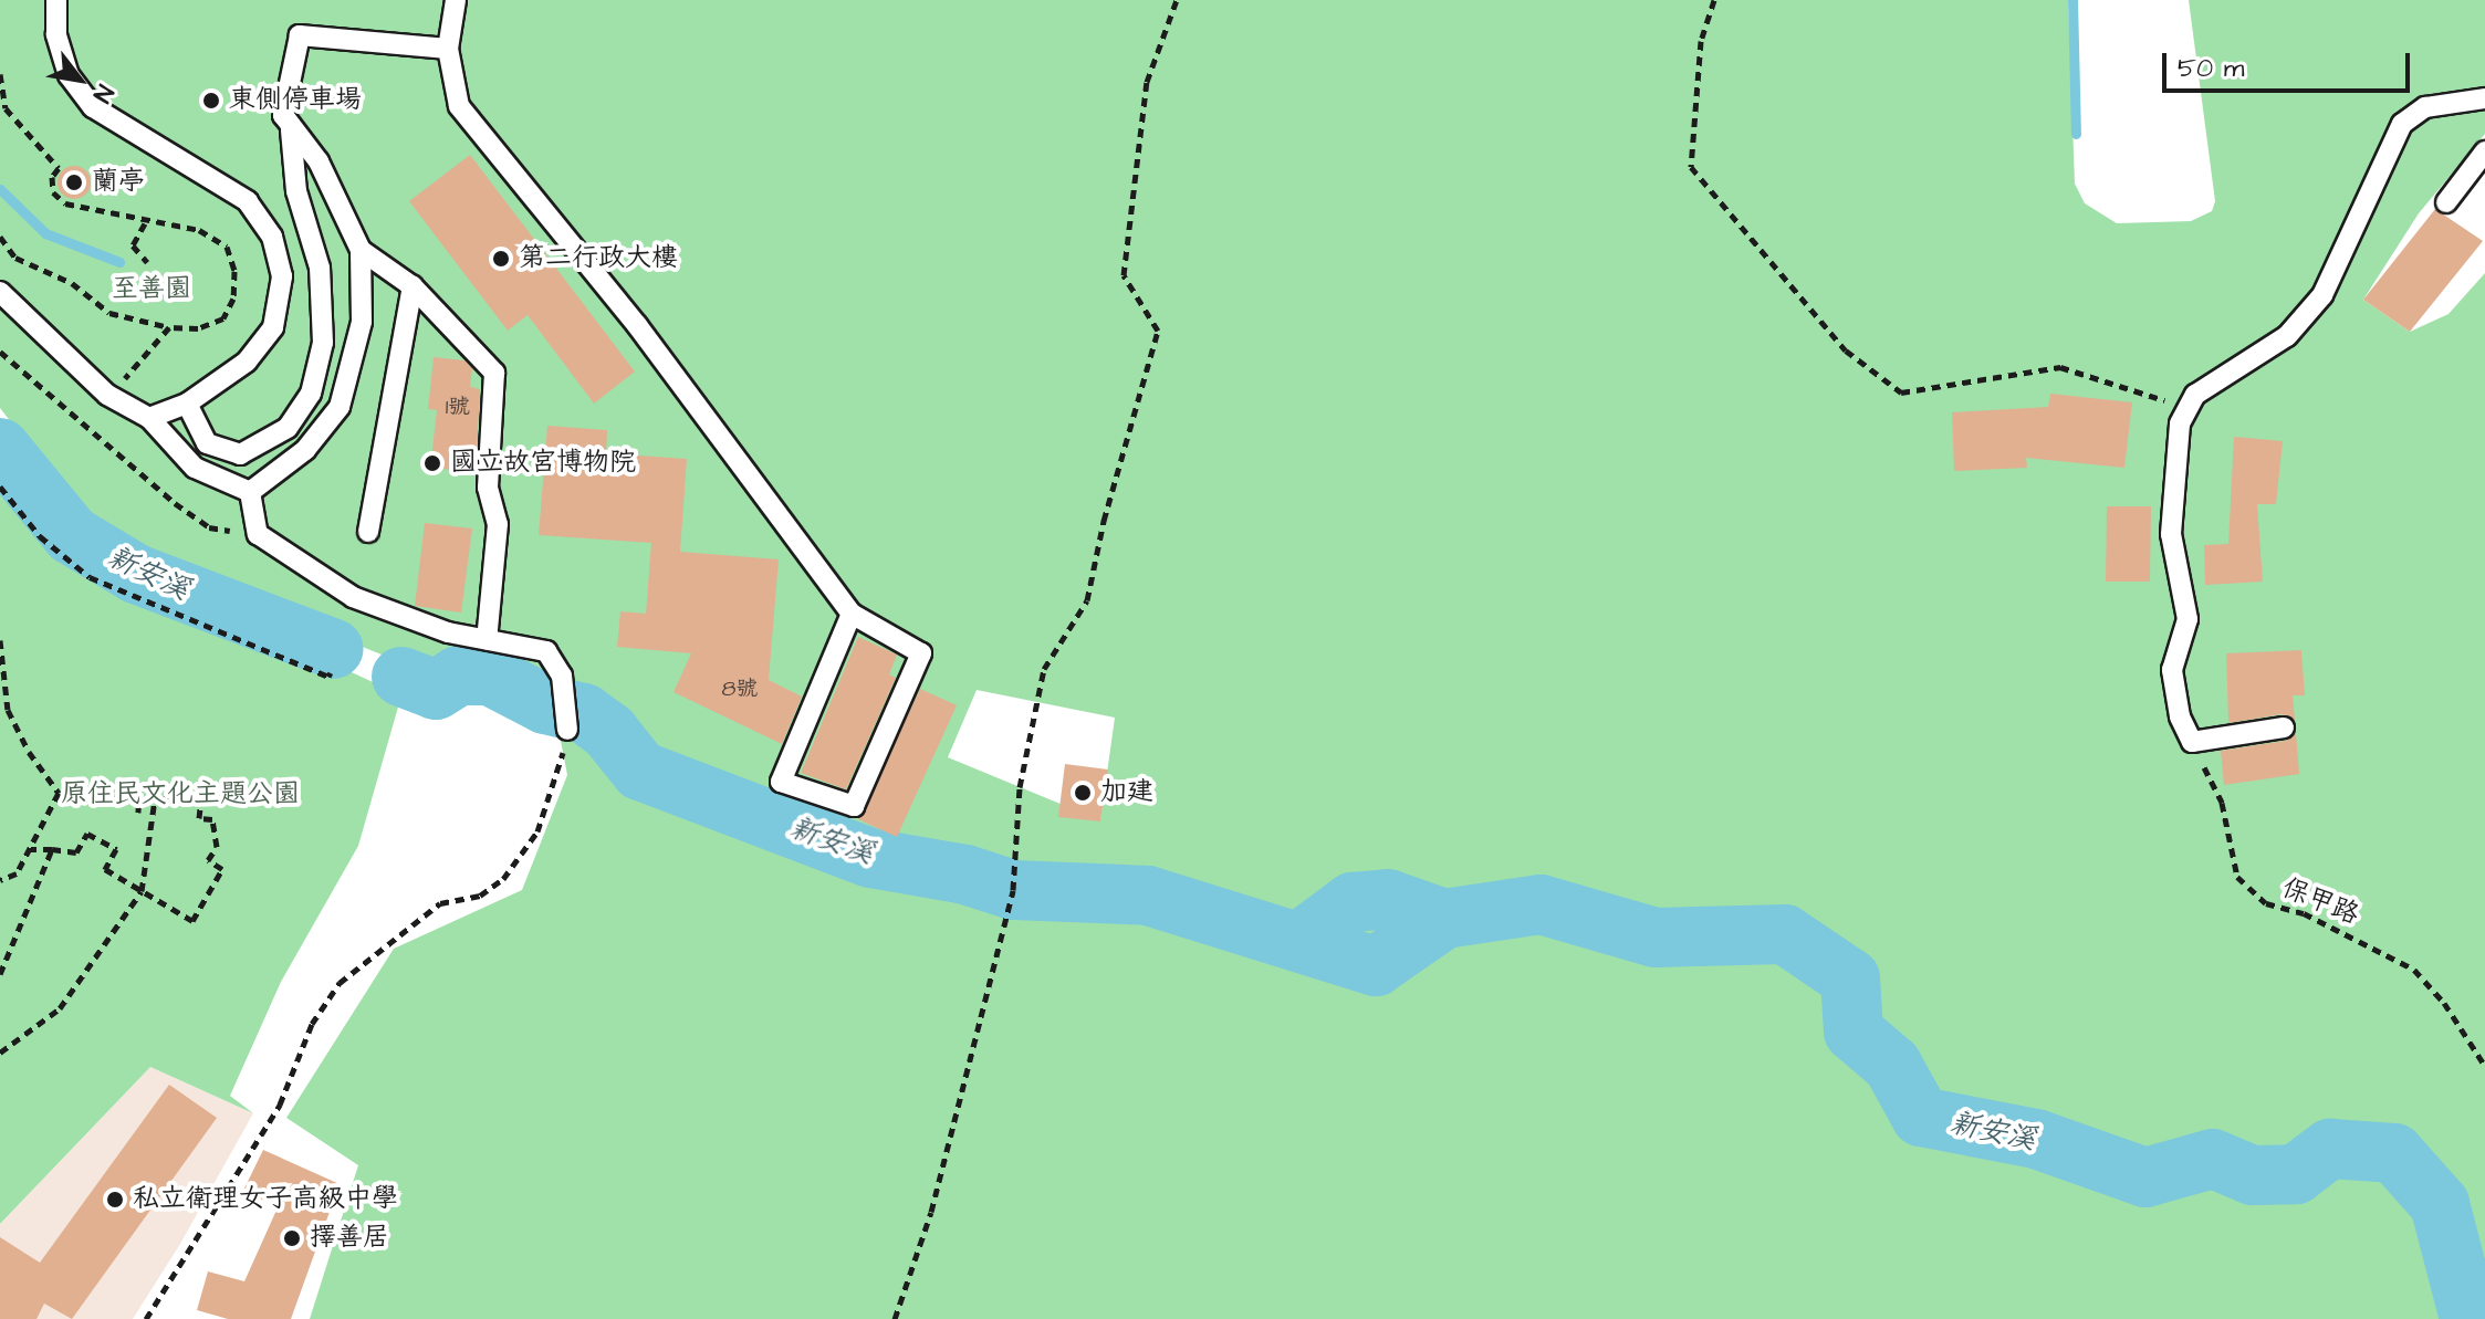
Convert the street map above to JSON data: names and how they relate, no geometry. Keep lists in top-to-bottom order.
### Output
{
  "streets": {
    "path": ["保甲路"]
  },
  "water": ["新安溪"],
  "parks": ["至善園", "原住民文化主題公園"],
  "places": [
    "東側停車場",
    "蘭亭",
    "第二行政大樓",
    "國立故宮博物院",
    "加建",
    "私立衛理女子高級中學",
    "擇善居"
  ],
  "house_numbers": ["1號", "8號"],
  "scale_bar": "50 m",
  "north": "bottom right"
}
